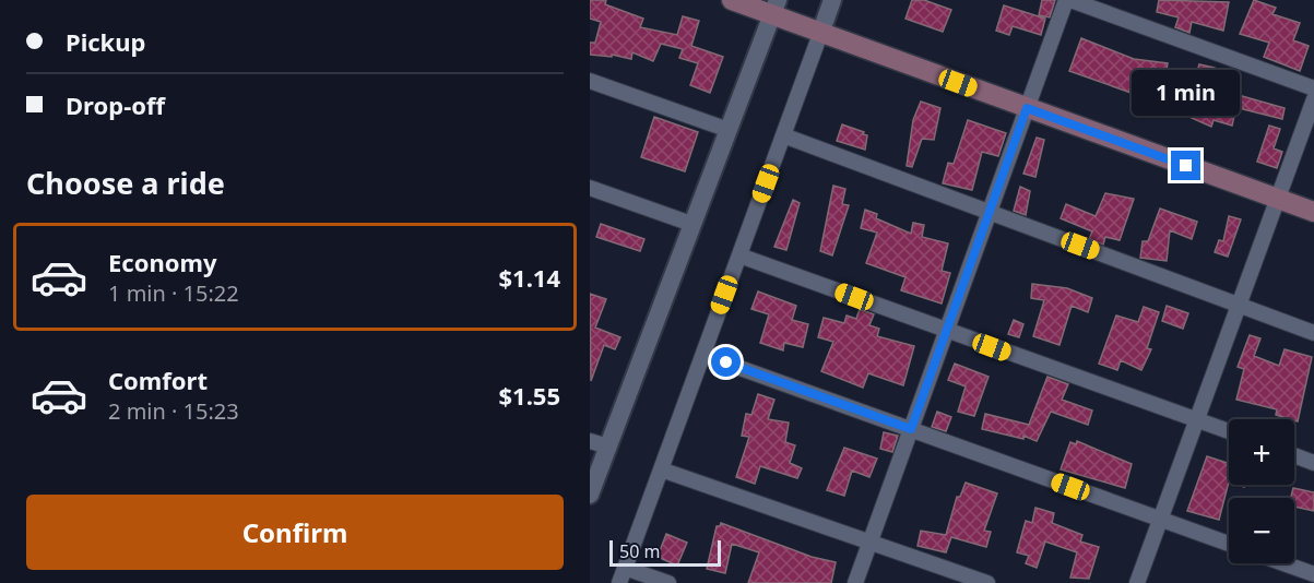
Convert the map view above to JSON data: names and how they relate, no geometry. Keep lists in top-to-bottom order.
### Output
{
  "scale_bar": "50 m",
  "page": {
    "banner": ["Pickup", "Drop-off"],
    "bubble": "1 min",
    "heading": "Choose a ride",
    "list": [
      {
        "name": "Economy",
        "note": "1 min · 15:22",
        "value": "$1.14"
      },
      {
        "name": "Comfort",
        "note": "2 min · 15:23",
        "value": "$1.55"
      }
    ],
    "map_buttons": ["+", "−"],
    "buttons": "Confirm",
    "scale": "50 m"
  }
}
